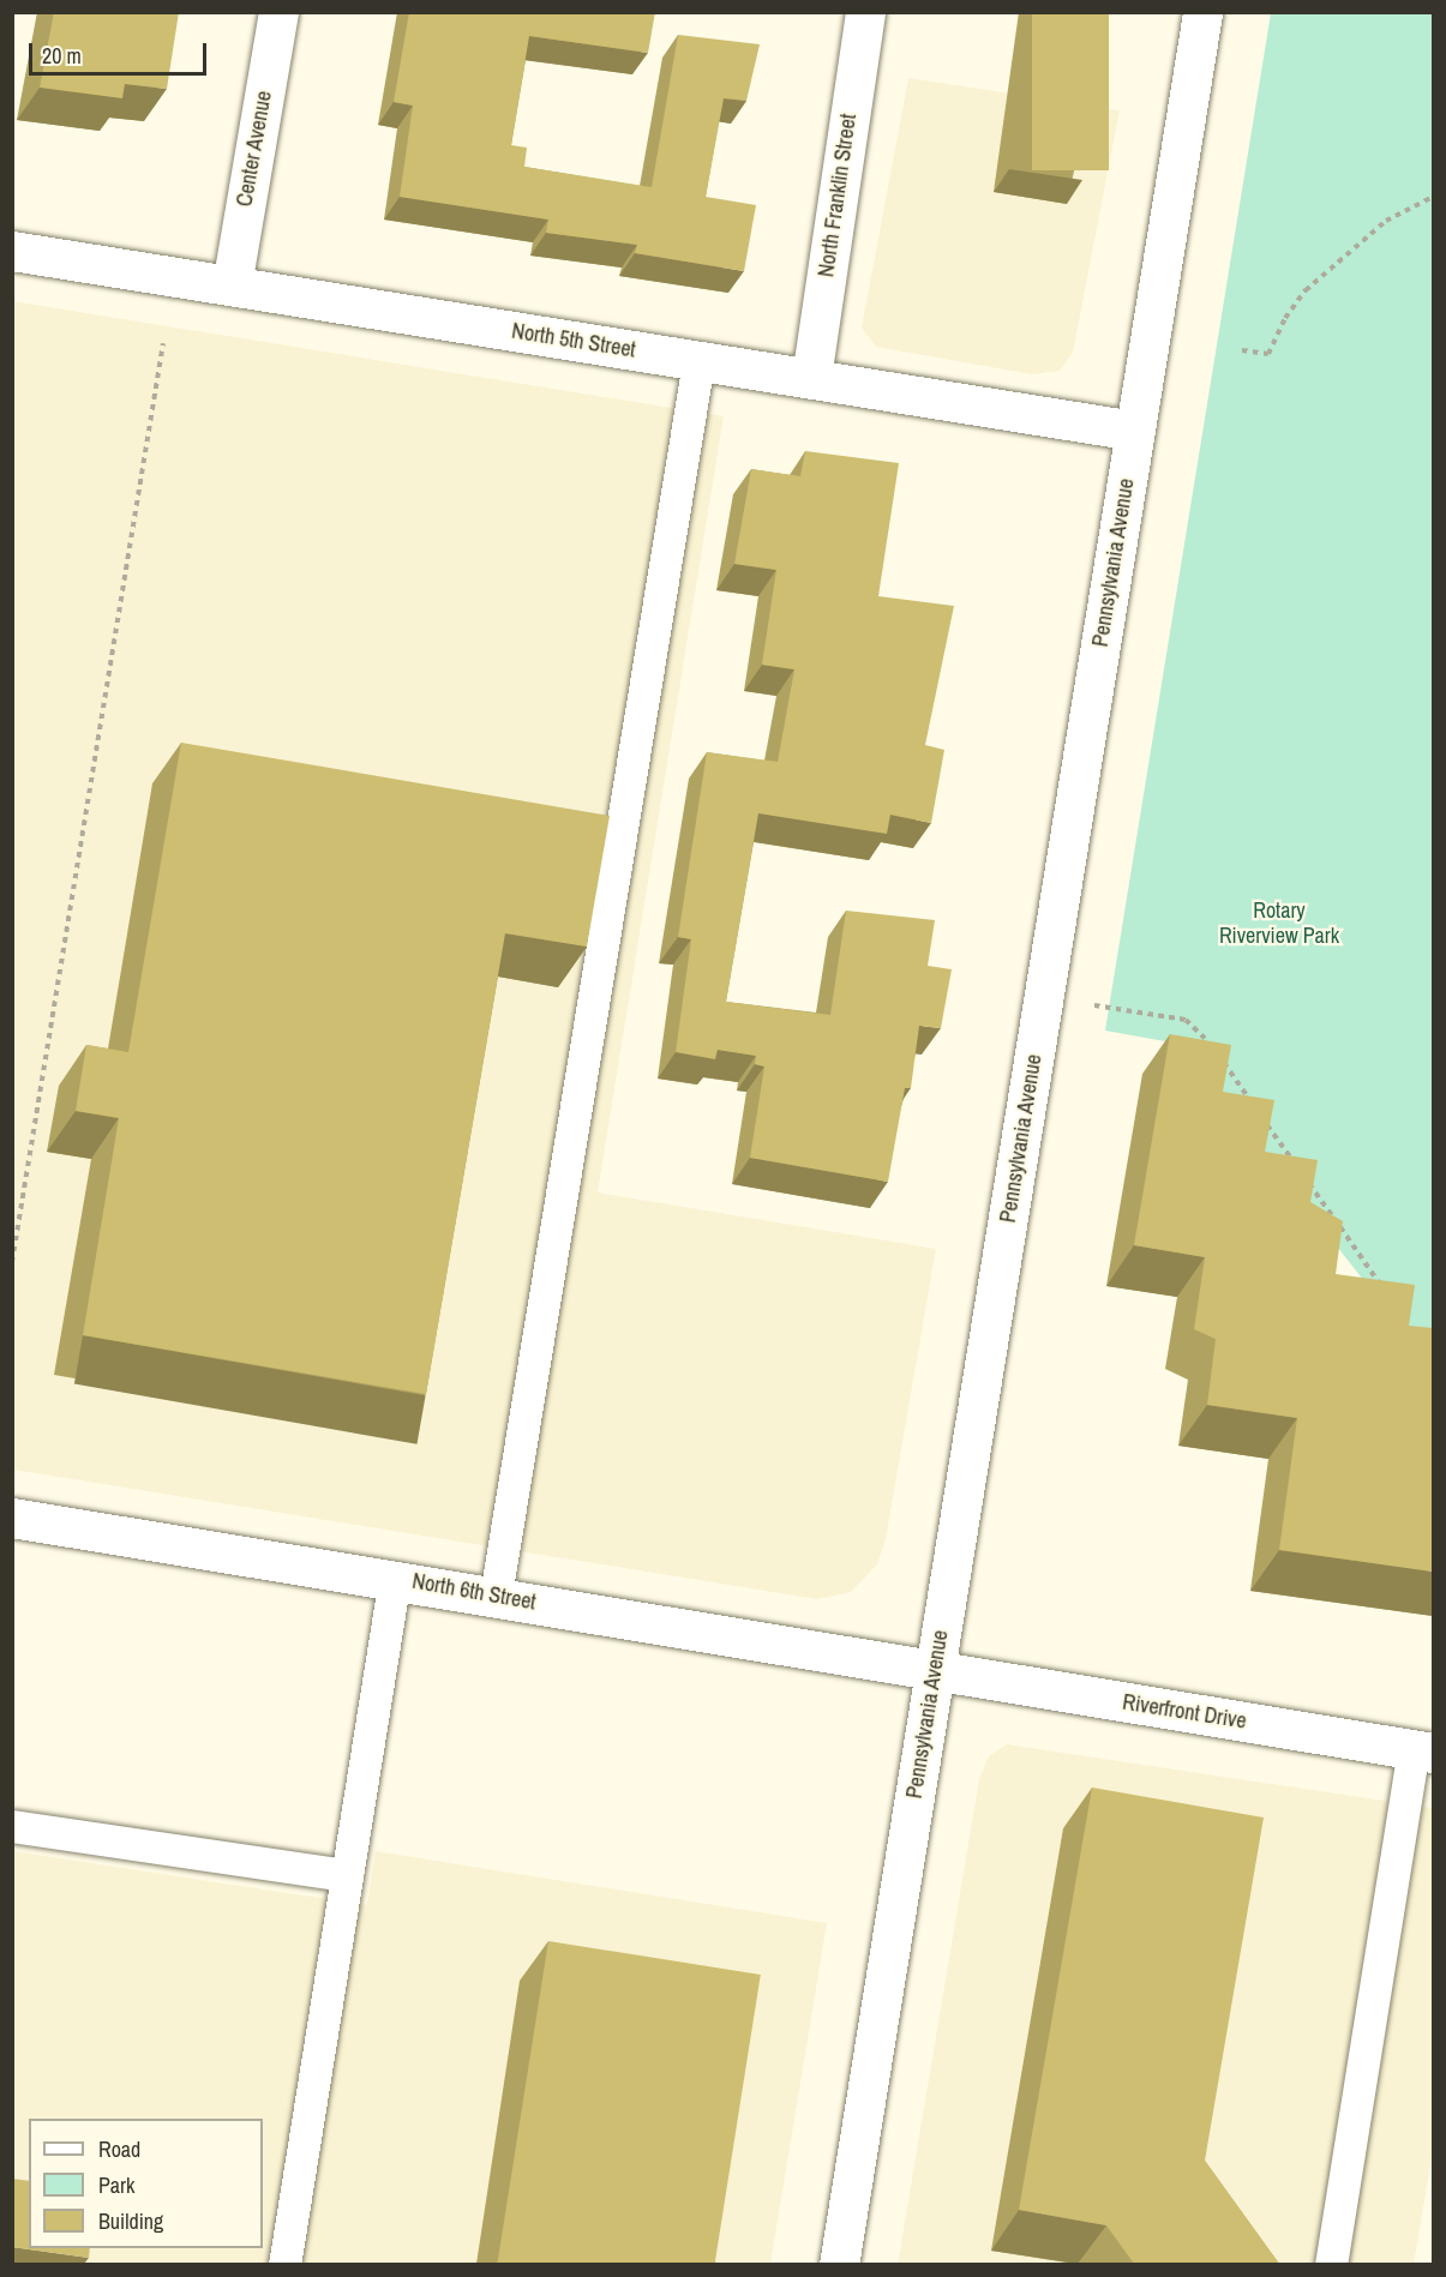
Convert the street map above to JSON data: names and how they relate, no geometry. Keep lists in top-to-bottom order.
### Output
{
  "streets": {
    "street": [
      "Center Avenue",
      "North Franklin Street",
      "North 5th Street",
      "Pennsylvania Avenue",
      "North 6th Street",
      "Riverfront Drive"
    ]
  },
  "crossings": [
    ["Center Avenue", "North 5th Street"],
    ["North Franklin Street", "North 5th Street"],
    ["North 5th Street", "Pennsylvania Avenue"],
    ["Pennsylvania Avenue", "North 6th Street"],
    ["Pennsylvania Avenue", "Riverfront Drive"],
    ["North 6th Street", "Riverfront Drive"]
  ],
  "parks": ["Rotary Riverview Park"],
  "legend": ["Road", "Park", "Building"],
  "scale_bar": "20 m"
}
